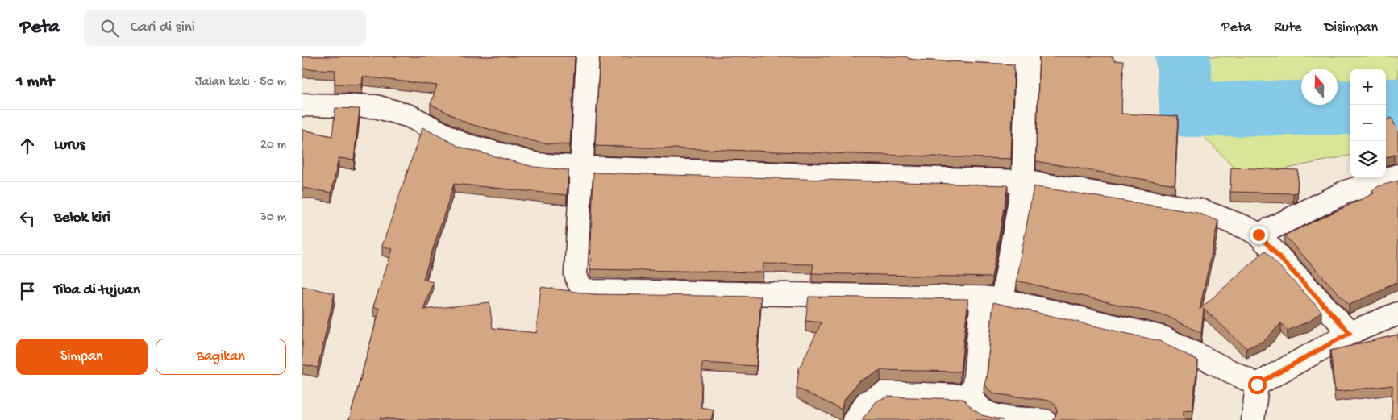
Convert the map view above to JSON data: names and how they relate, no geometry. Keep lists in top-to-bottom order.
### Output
{
  "north": "top",
  "page": {
    "header": "Peta",
    "search": "Cari di sini",
    "nav": ["Peta", "Rute", "Disimpan"],
    "heading": ["1 mnt", "Jalan kaki · 50 m"],
    "map_buttons": ["+", "−"],
    "list": [
      ["Lurus", "20 m"],
      ["Belok kiri", "30 m"],
      "Tiba di tujuan"
    ],
    "buttons": ["Simpan", "Bagikan"]
  }
}
